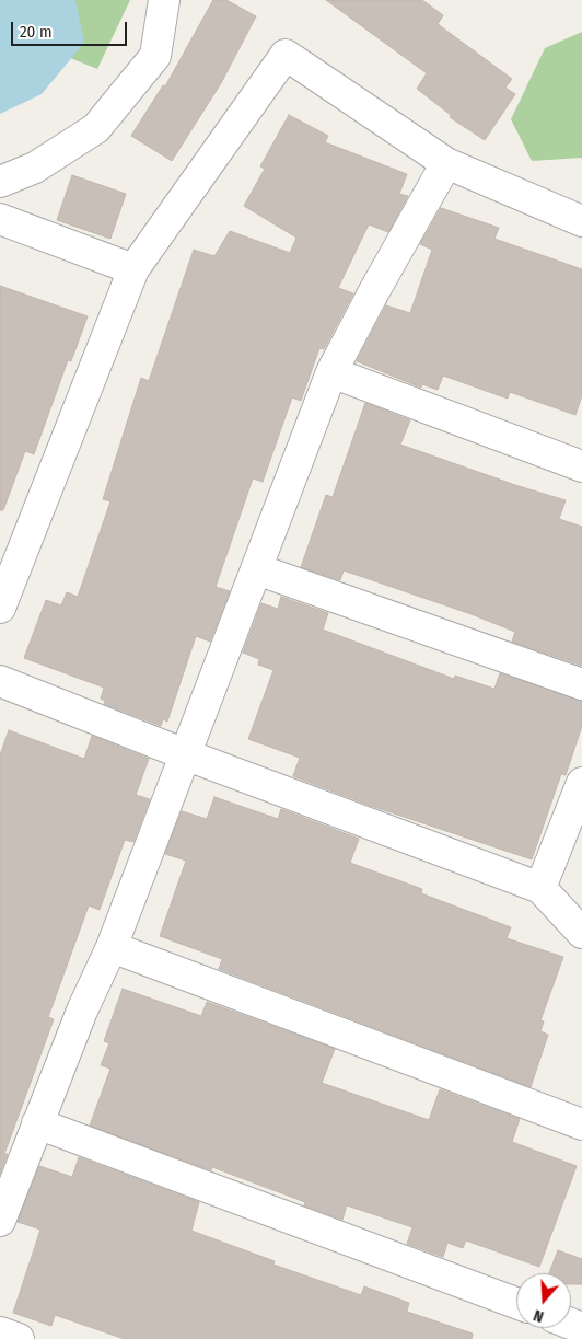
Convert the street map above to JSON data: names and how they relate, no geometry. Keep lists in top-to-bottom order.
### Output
{
  "scale_bar": "20 m",
  "north": "bottom"
}
